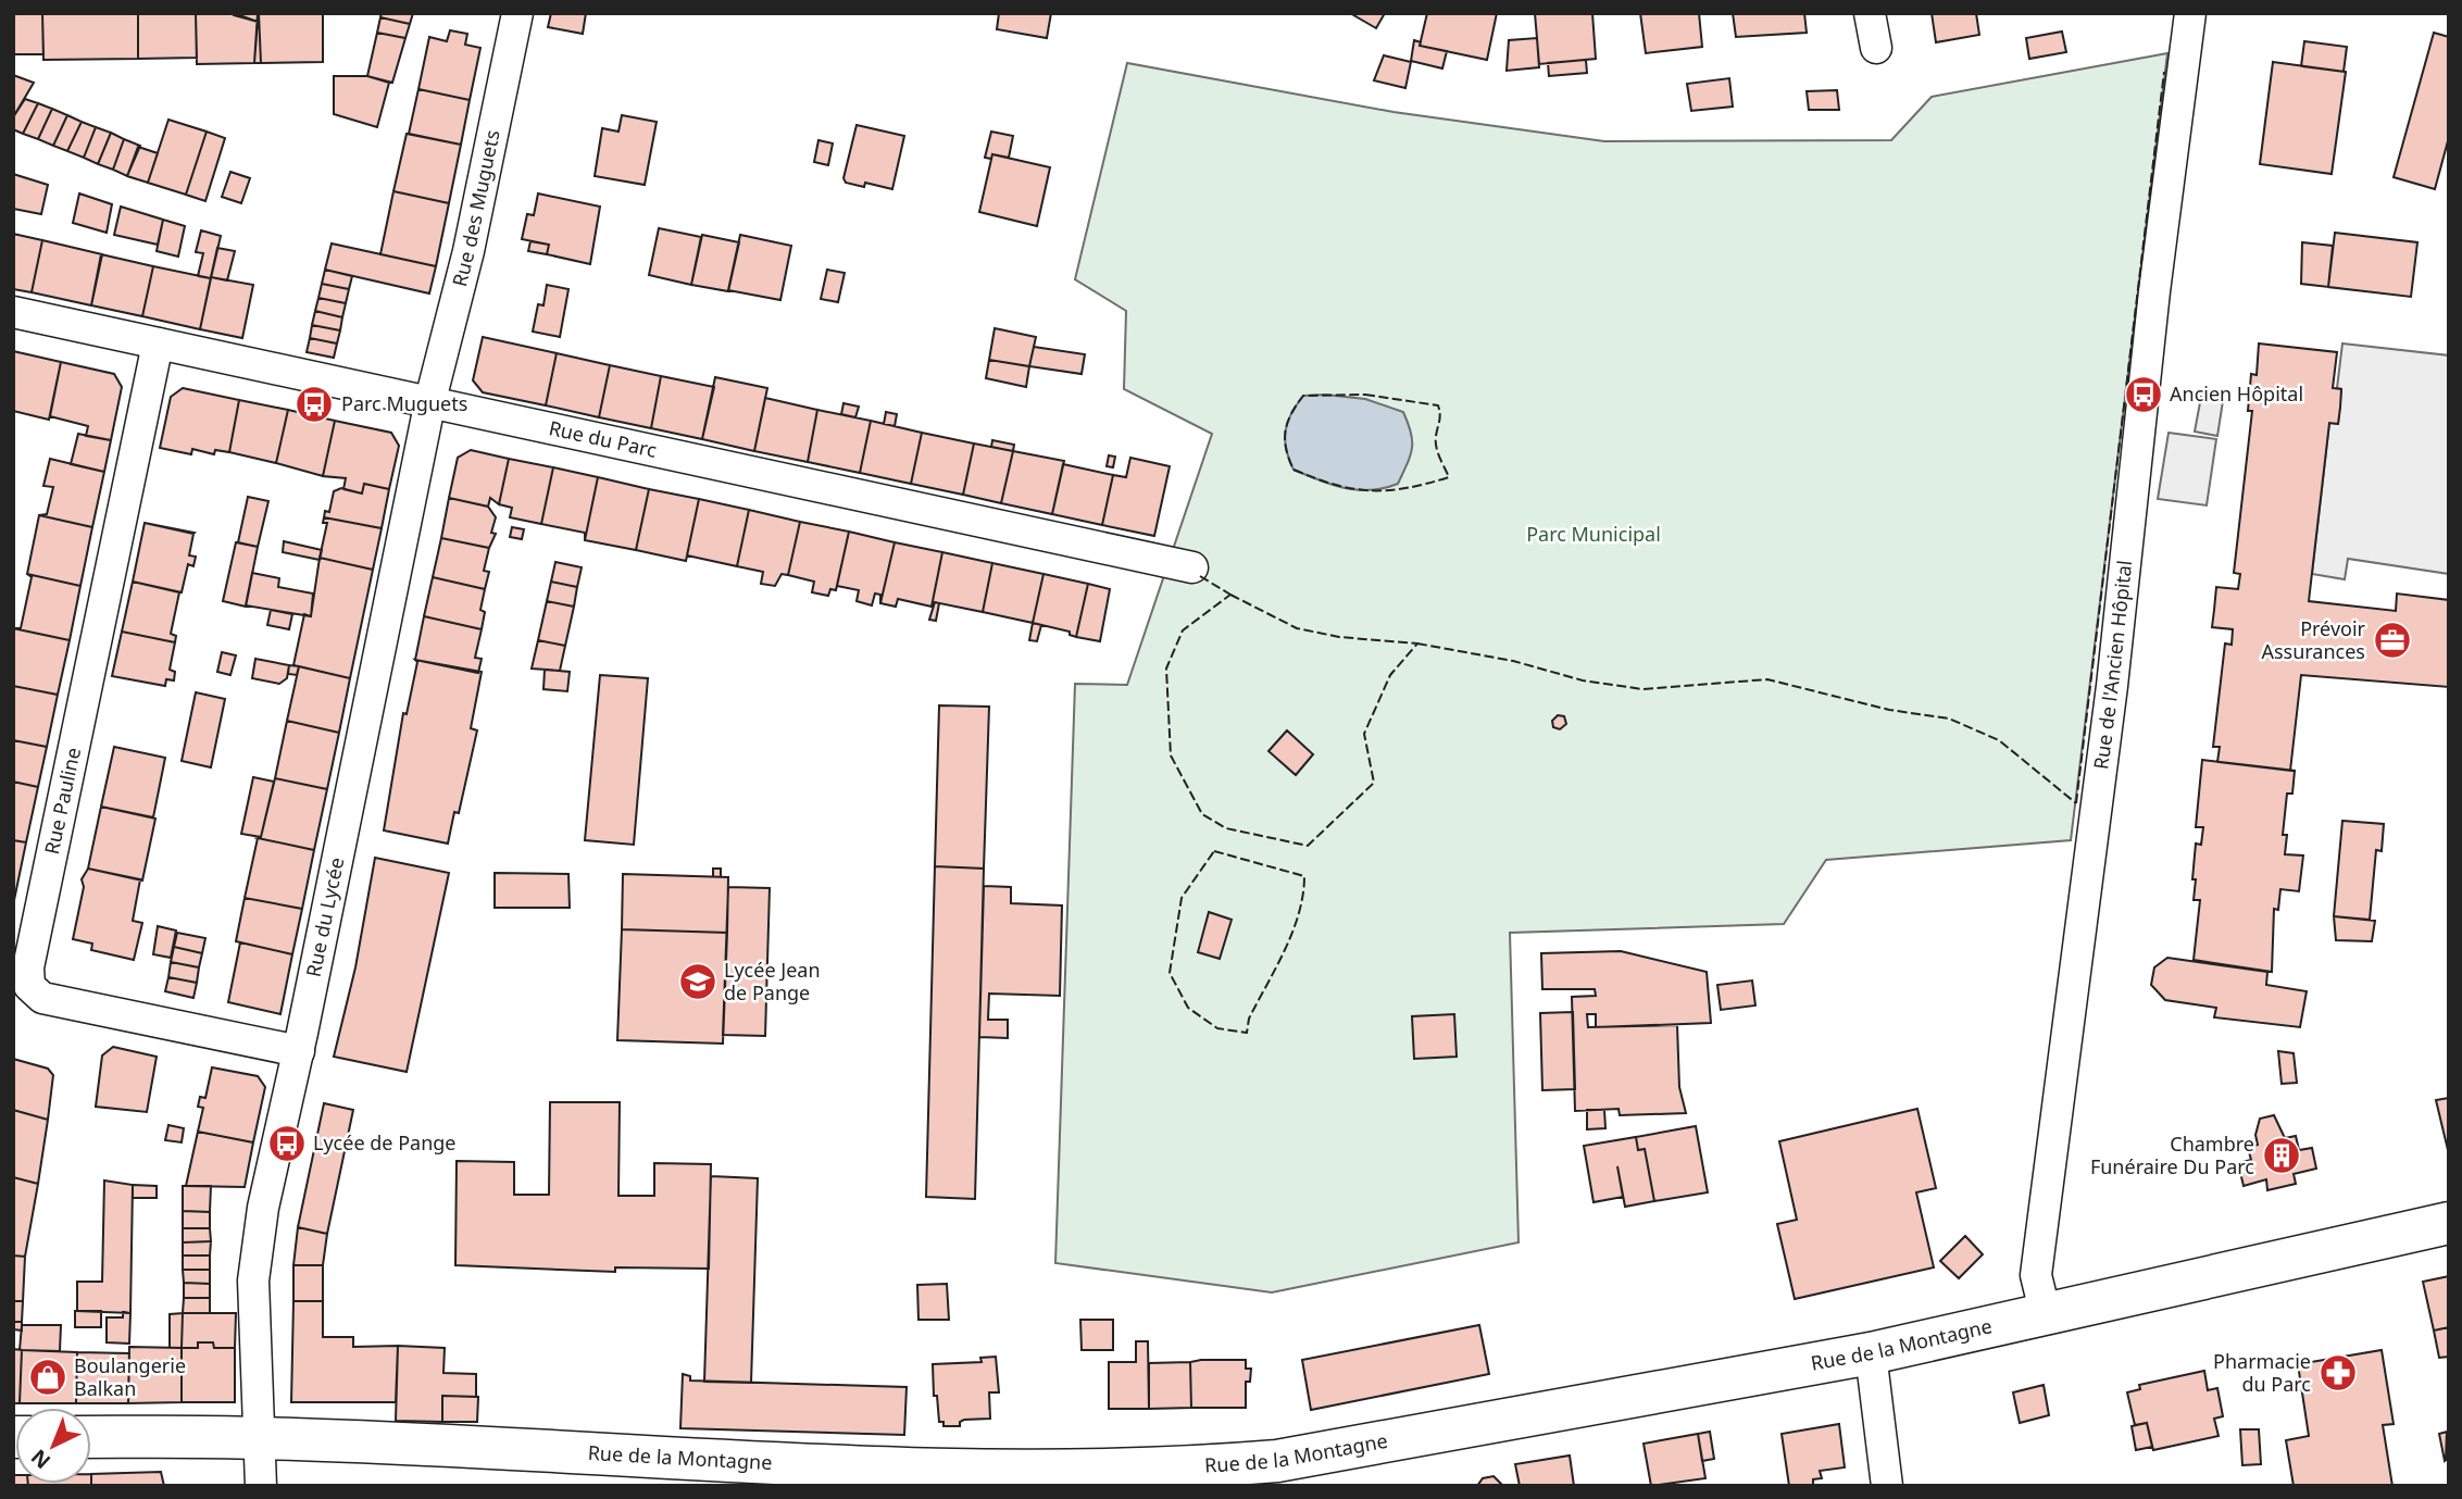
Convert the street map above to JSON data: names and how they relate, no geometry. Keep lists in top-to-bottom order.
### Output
{
  "streets": {
    "main road": ["Rue de la Montagne"],
    "street": [
      "Rue des Muguets",
      "Rue du Parc",
      "Rue de l'Ancien Hôpital",
      "Rue Pauline",
      "Rue du Lycée"
    ]
  },
  "crossings": [
    ["Rue des Muguets", "Rue du Parc"],
    ["Rue des Muguets", "Rue du Lycée"],
    ["Rue du Parc", "Rue Pauline"],
    ["Rue du Parc", "Rue du Lycée"],
    ["Rue de l'Ancien Hôpital", "Rue de la Montagne"],
    ["Rue Pauline", "Rue du Lycée"],
    ["Rue du Lycée", "Rue de la Montagne"]
  ],
  "parks": ["Parc Municipal"],
  "places": {
    "bus stop": ["Ancien Hôpital", "Parc Muguets", "Lycée de Pange"],
    "office": ["Prévoir Assurances"],
    "school or university": ["Lycée Jean de Pange"],
    "building": ["Chambre Funéraire Du Parc"],
    "pharmacy": ["Pharmacie du Parc"],
    "shop": ["Boulangerie Balkan"]
  },
  "north": "bottom left"
}
